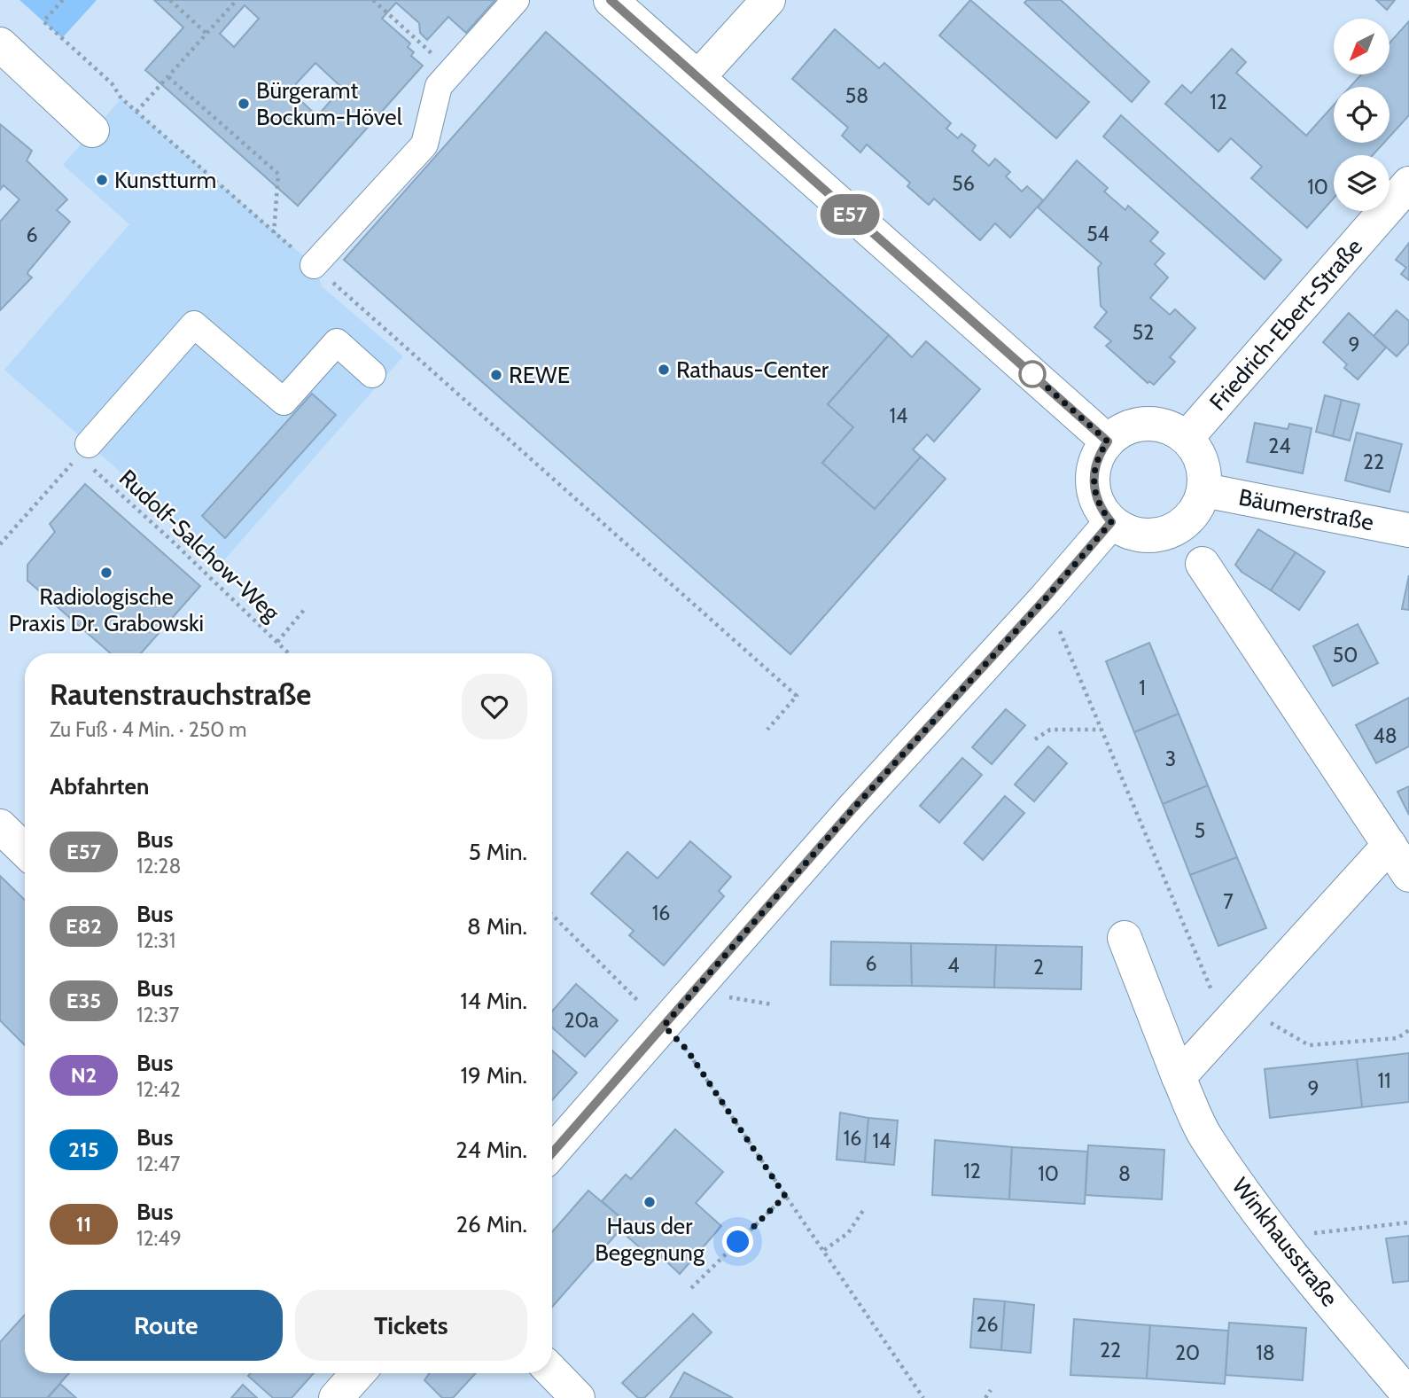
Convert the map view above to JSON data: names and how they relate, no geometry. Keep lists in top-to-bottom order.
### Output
{
  "streets": {
    "street": ["Friedrich-Ebert-Straße", "Bäumerstraße", "Winkhausstraße"],
    "path": ["Rudolf-Salchow-Weg"]
  },
  "crossings": [
    ["Friedrich-Ebert-Straße", "Bäumerstraße"]
  ],
  "places": [
    "Bürgeramt Bockum-Hövel",
    "Kunstturm",
    "Rathaus-Center",
    "REWE",
    "Radiologische Praxis Dr. Grabowski",
    "Haus der Begegnung"
  ],
  "lines": ["bus line E57"],
  "house_numbers": [
    "58",
    "12",
    "56",
    "10",
    "54",
    "6",
    "52",
    "9",
    "14",
    "24",
    "22",
    "50",
    "1",
    "48",
    "3",
    "5",
    "7",
    "16",
    "6",
    "4",
    "2",
    "20a",
    "11",
    "9",
    "16",
    "14",
    "12",
    "10",
    "8",
    "26",
    "22",
    "20",
    "18"
  ],
  "north": "bottom left",
  "page": {
    "on_map": "E57",
    "heading": [
      ["Rautenstrauchstraße", "Zu Fuß · 4 Min. · 250 m"],
      "Abfahrten"
    ],
    "list": [
      {
        "mark": "E57",
        "name": "Bus",
        "note": "12:28",
        "value": "5 Min."
      },
      {
        "mark": "E82",
        "name": "Bus",
        "note": "12:31",
        "value": "8 Min."
      },
      {
        "mark": "E35",
        "name": "Bus",
        "note": "12:37",
        "value": "14 Min."
      },
      {
        "mark": "N2",
        "name": "Bus",
        "note": "12:42",
        "value": "19 Min."
      },
      {
        "mark": "215",
        "name": "Bus",
        "note": "12:47",
        "value": "24 Min."
      },
      {
        "mark": "11",
        "name": "Bus",
        "note": "12:49",
        "value": "26 Min."
      }
    ],
    "buttons": ["Route", "Tickets"]
  }
}
